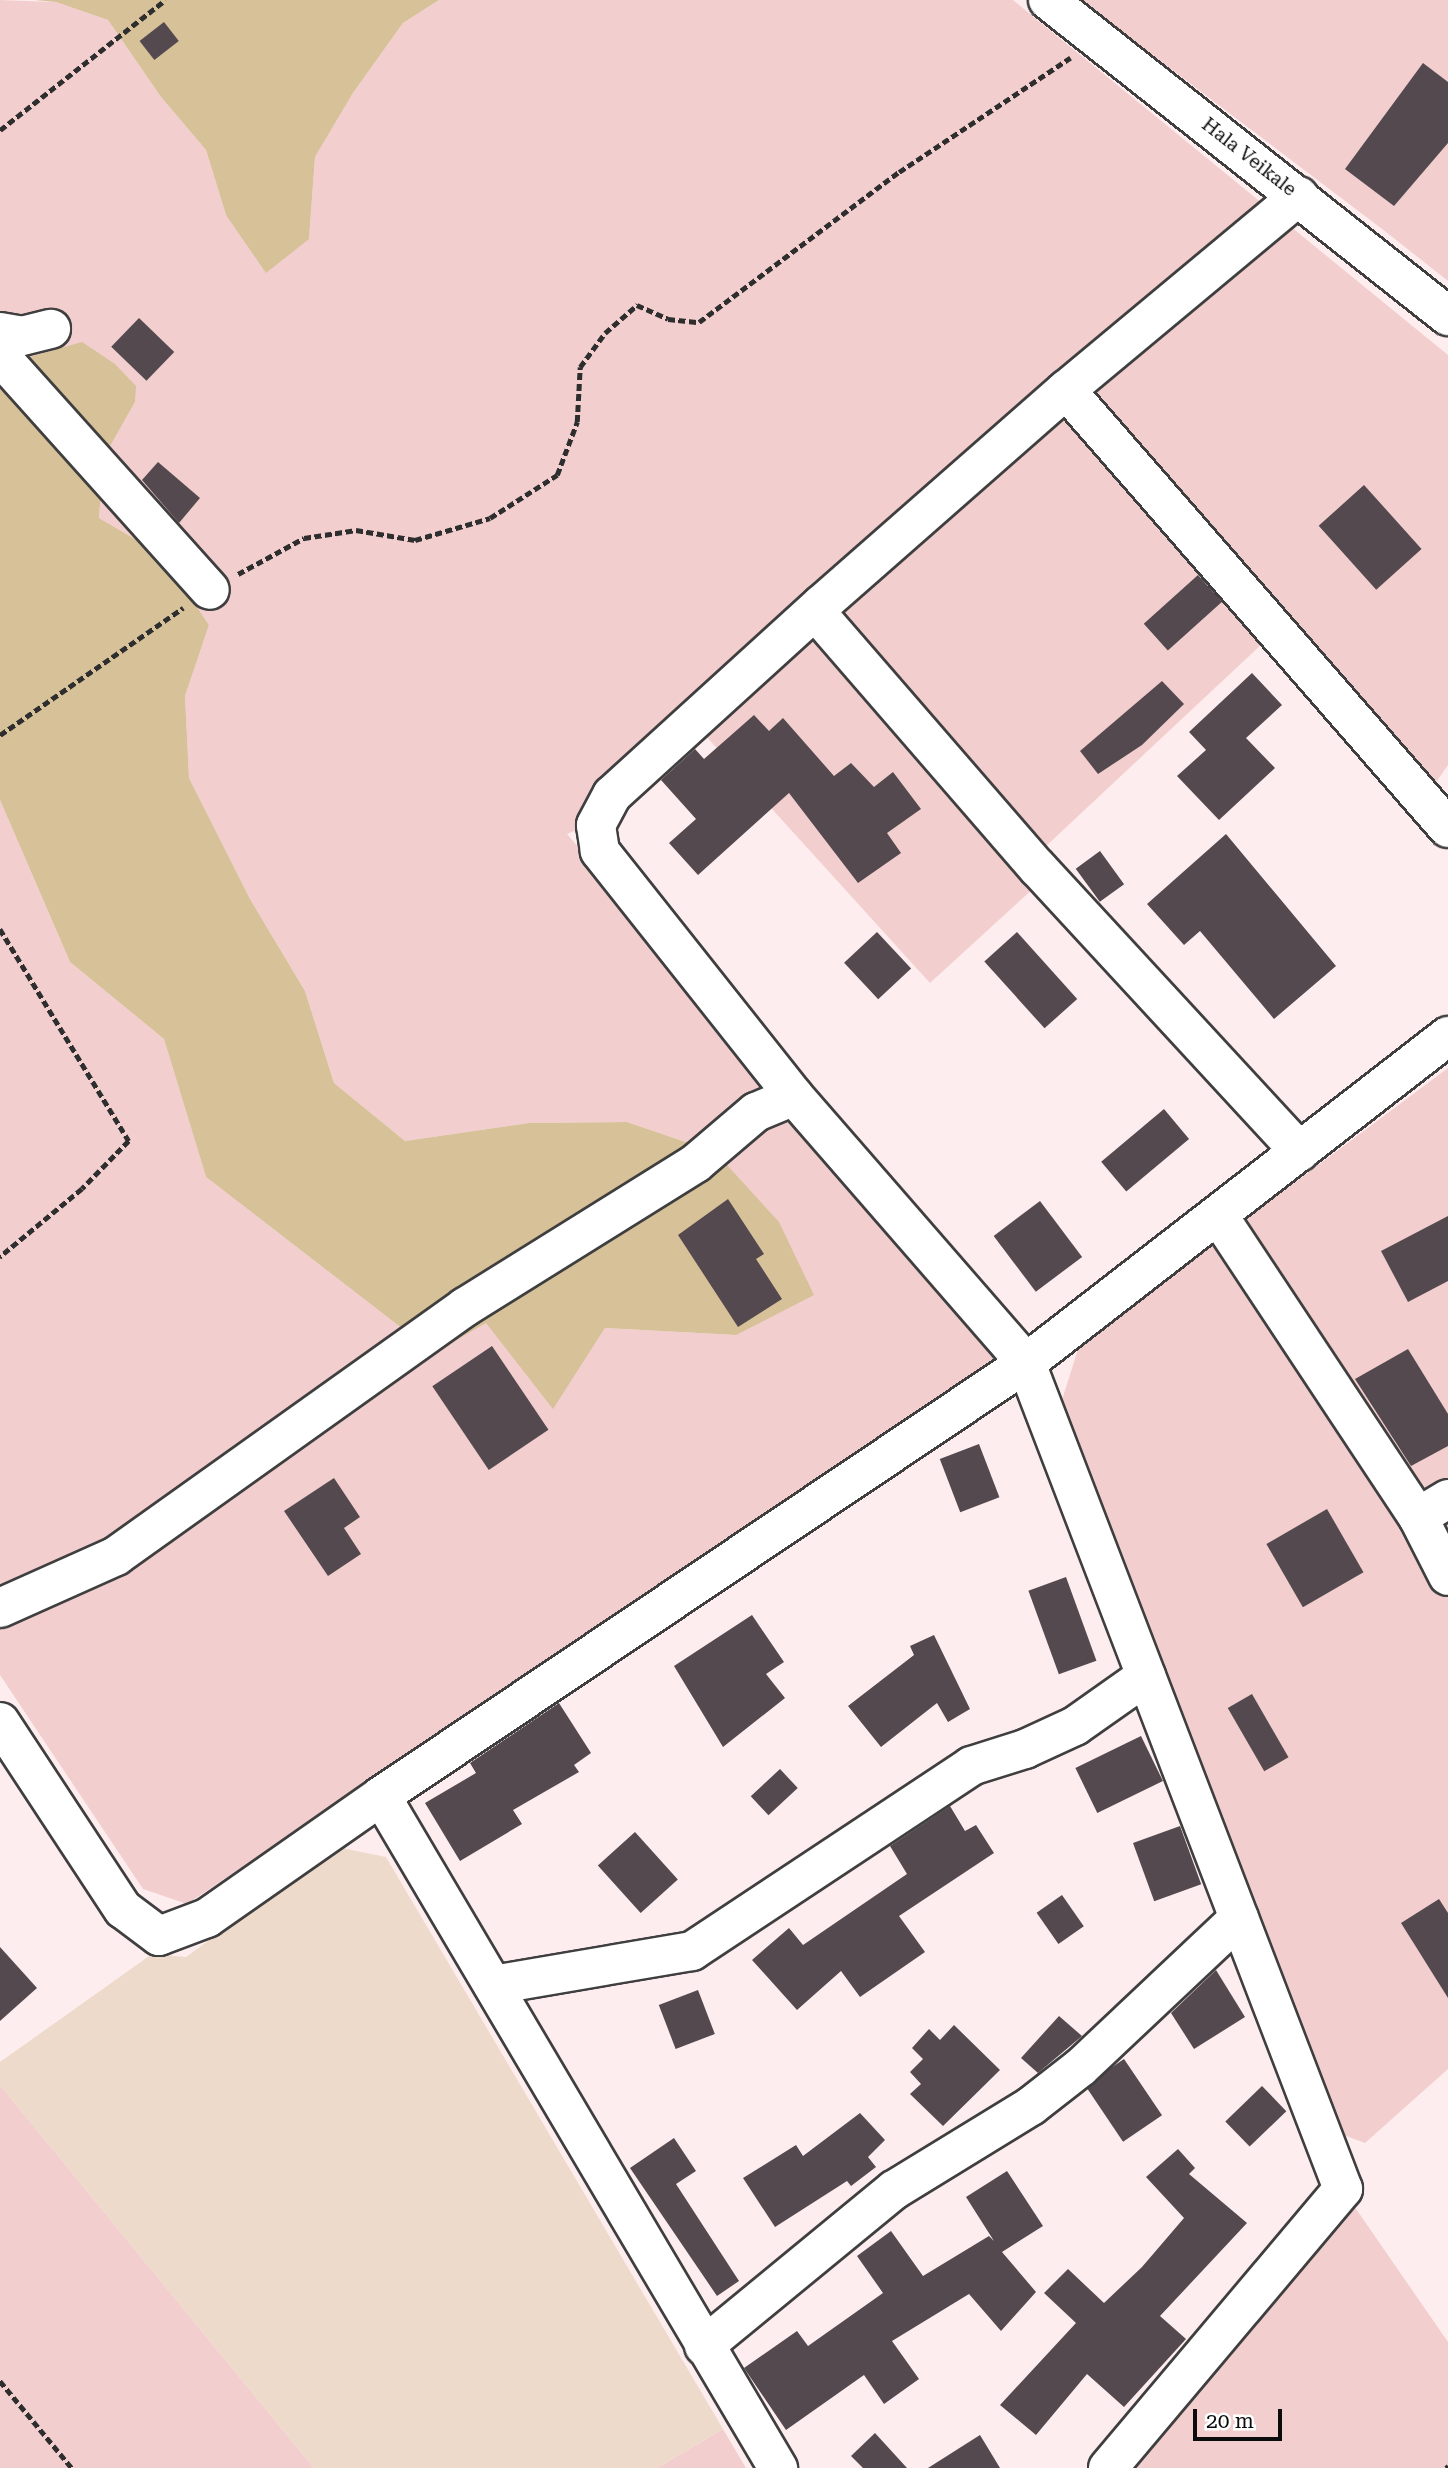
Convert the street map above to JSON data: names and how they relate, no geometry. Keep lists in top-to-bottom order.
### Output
{
  "streets": {
    "street": ["Hala Veikale"]
  },
  "scale_bar": "20 m"
}
